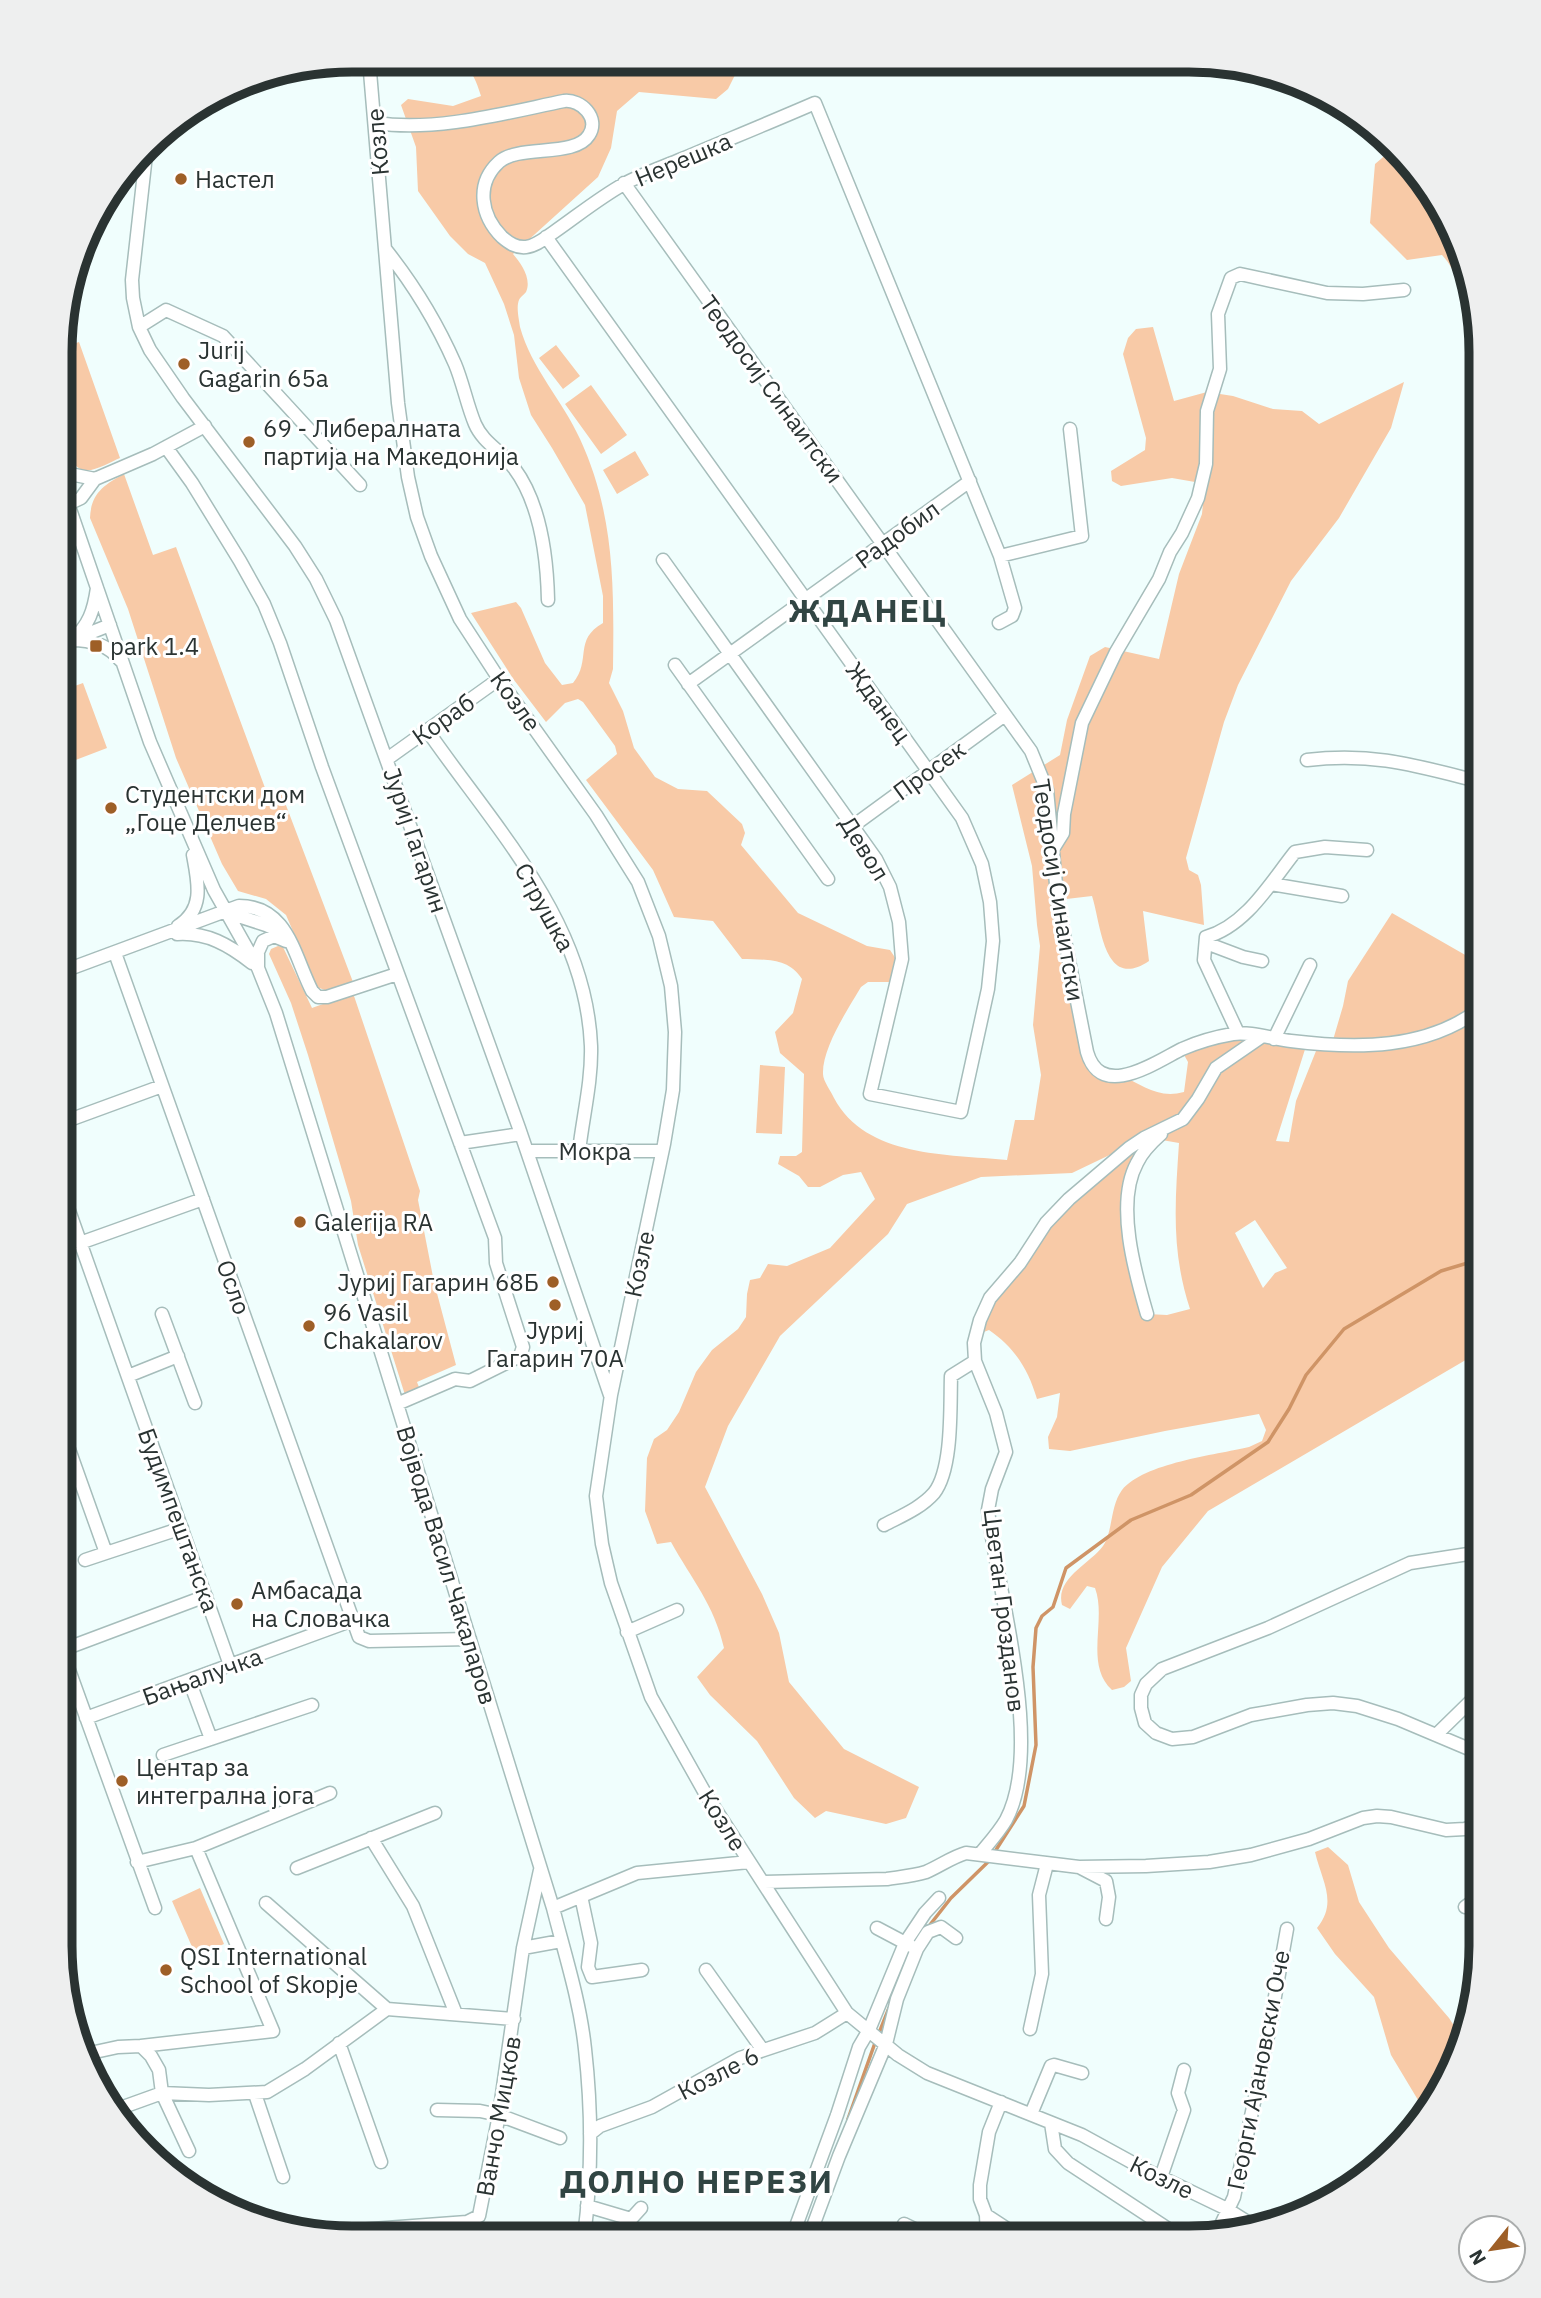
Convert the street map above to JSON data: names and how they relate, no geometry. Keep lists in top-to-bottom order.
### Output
{
  "streets": {
    "street": [
      "Козле",
      "Нерешка",
      "Теодосиј Синаитски",
      "Радобил",
      "Жданец",
      "Кораб",
      "Просек",
      "Јуриј Гагарин",
      "Девол",
      "Струшка",
      "Мокра",
      "Осло",
      "Будимпештанска",
      "Војвода Васил Чакаларов",
      "Цветан Грозданов",
      "Бањалучка",
      "Георги Ајановски Оче",
      "Козле 6",
      "Ванчо Мицков"
    ]
  },
  "crossings": [
    ["Козле", "Нерешка"],
    ["Козле", "Кораб"],
    ["Козле", "Јуриј Гагарин"],
    ["Козле", "Мокра"],
    ["Козле", "Георги Ајановски Оче"],
    ["Козле", "Козле 6"],
    ["Нерешка", "Теодосиј Синаитски"],
    ["Нерешка", "Радобил"],
    ["Нерешка", "Жданец"],
    ["Теодосиј Синаитски", "Радобил"],
    ["Теодосиј Синаитски", "Просек"],
    ["Радобил", "Жданец"],
    ["Радобил", "Девол"],
    ["Жданец", "Просек"],
    ["Жданец", "Девол"],
    ["Кораб", "Јуриј Гагарин"],
    ["Кораб", "Струшка"],
    ["Просек", "Девол"],
    ["Јуриј Гагарин", "Мокра"],
    ["Струшка", "Мокра"],
    ["Осло", "Бањалучка"],
    ["Будимпештанска", "Бањалучка"],
    ["Војвода Васил Чакаларов", "Козле 6"],
    ["Војвода Васил Чакаларов", "Ванчо Мицков"]
  ],
  "districts": ["ЖДАНЕЦ", "ДОЛНО НЕРЕЗИ"],
  "places": {
    "other": [
      "Настел",
      "Jurij Gagarin 65a",
      "69 - Либералната партија на Македонија",
      "Студентски дом „Гоце Делчев“",
      "Galerija RA",
      "Јуриј Гагарин 68Б",
      "Јуриј Гагарин 70А",
      "96 Vasil Chakalarov",
      "Амбасада на Словачка",
      "Центар за интегрална јога",
      "QSI International School of Skopje"
    ],
    "transit": ["park 1.4"]
  },
  "north": "bottom left"
}
